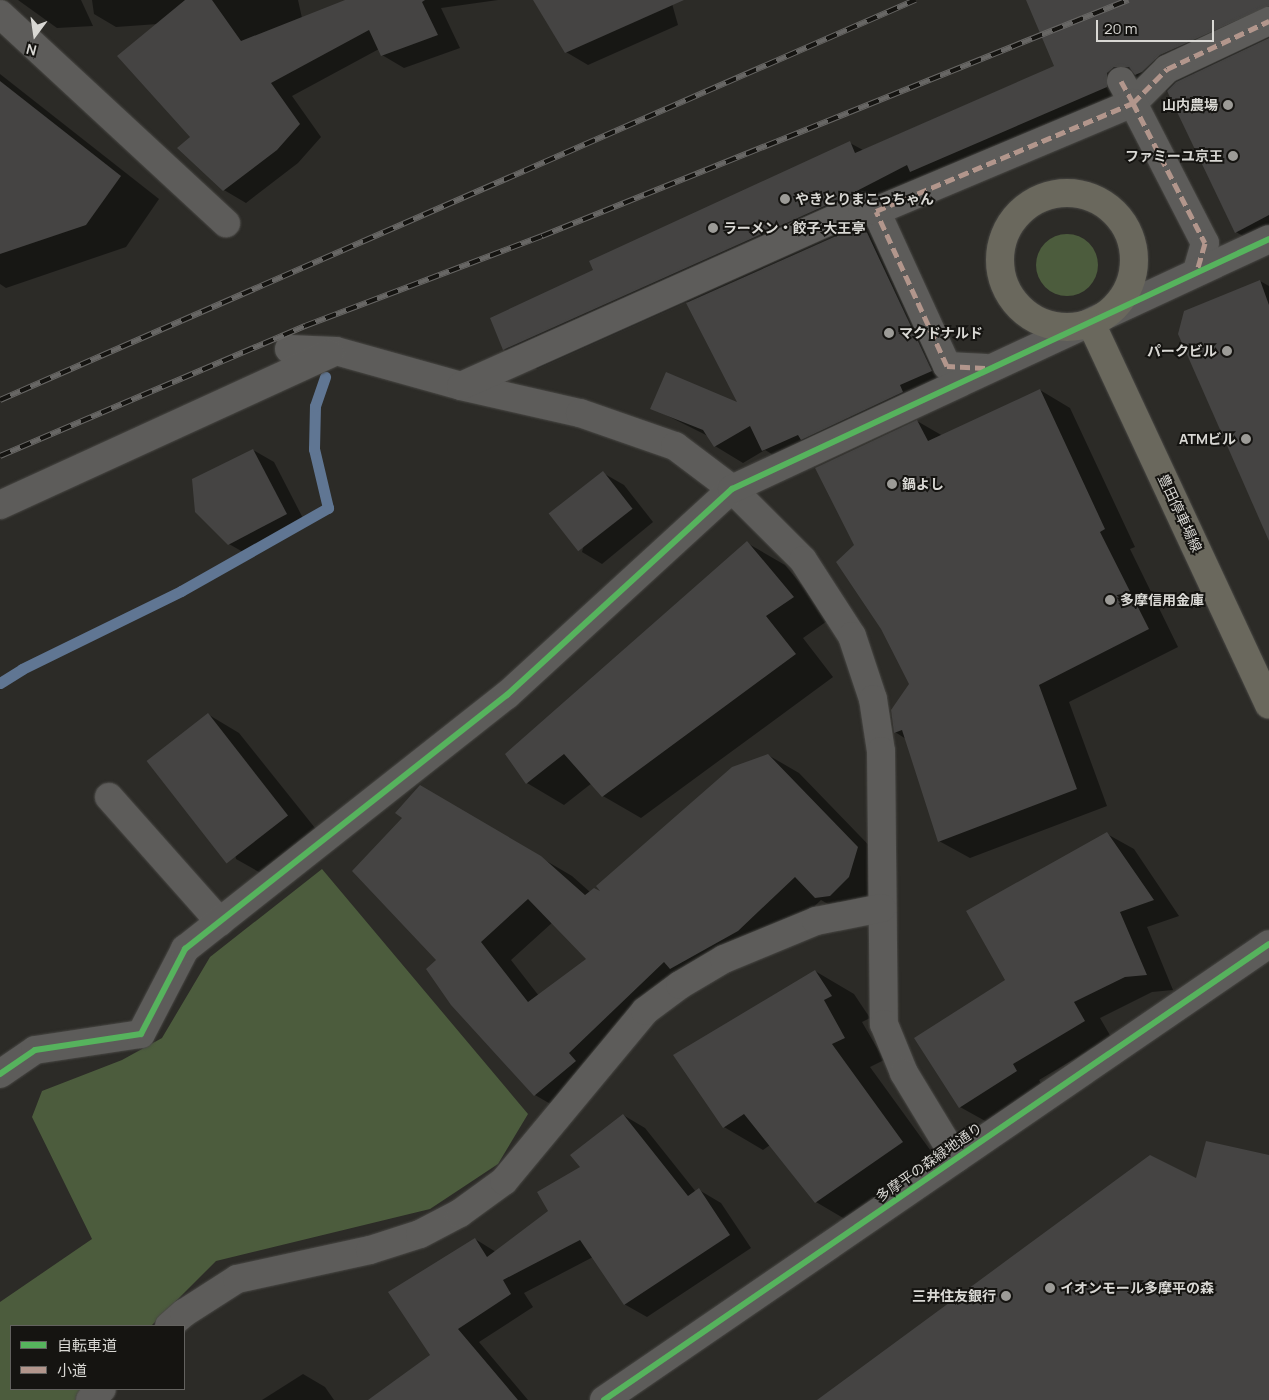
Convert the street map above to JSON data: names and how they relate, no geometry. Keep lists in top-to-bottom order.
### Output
{
  "streets": {
    "main road": ["豊田停車場線"],
    "street": ["多摩平の森緑地通り"]
  },
  "places": [
    "山内農場",
    "ファミーユ京王",
    "やきとりまこっちゃん",
    "ラーメン・餃子 大王亭",
    "マクドナルド",
    "パークビル",
    "ATMビル",
    "鍋よし",
    "多摩信用金庫",
    "イオンモール多摩平の森",
    "三井住友銀行"
  ],
  "legend": ["自転車道", "小道"],
  "scale_bar": "20 m",
  "north": "bottom"
}
